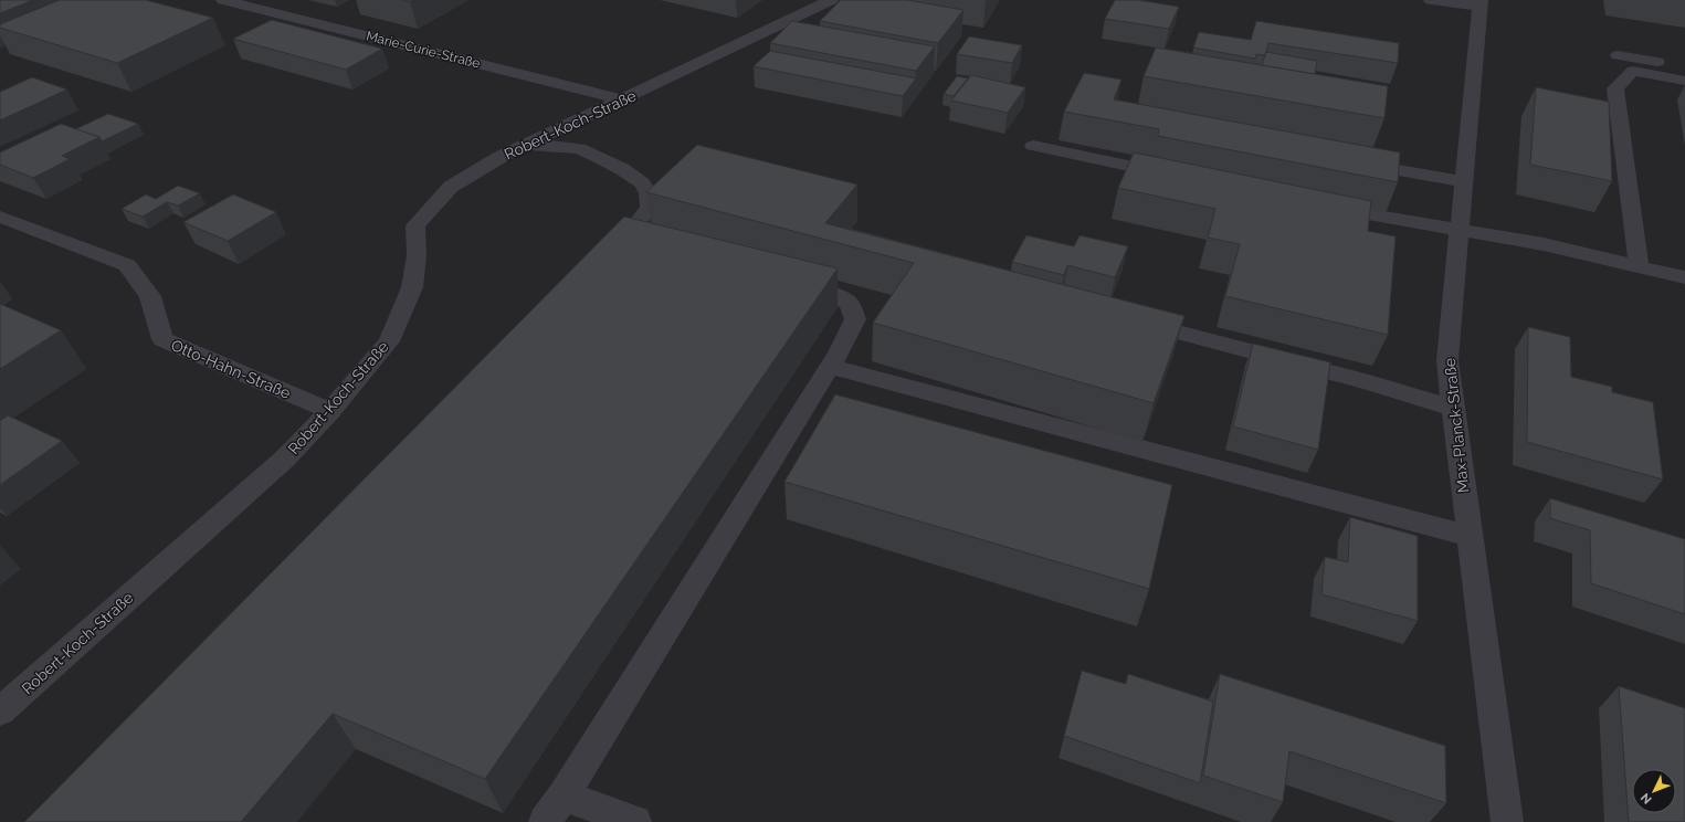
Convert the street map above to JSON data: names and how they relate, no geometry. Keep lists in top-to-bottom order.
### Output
{
  "streets": {
    "street": [
      "Marie-Curie-Straße",
      "Robert-Koch-Straße",
      "Otto-Hahn-Straße",
      "Max-Planck-Straße"
    ]
  },
  "crossings": [
    ["Marie-Curie-Straße", "Robert-Koch-Straße"],
    ["Robert-Koch-Straße", "Otto-Hahn-Straße"]
  ],
  "north": "bottom left"
}
